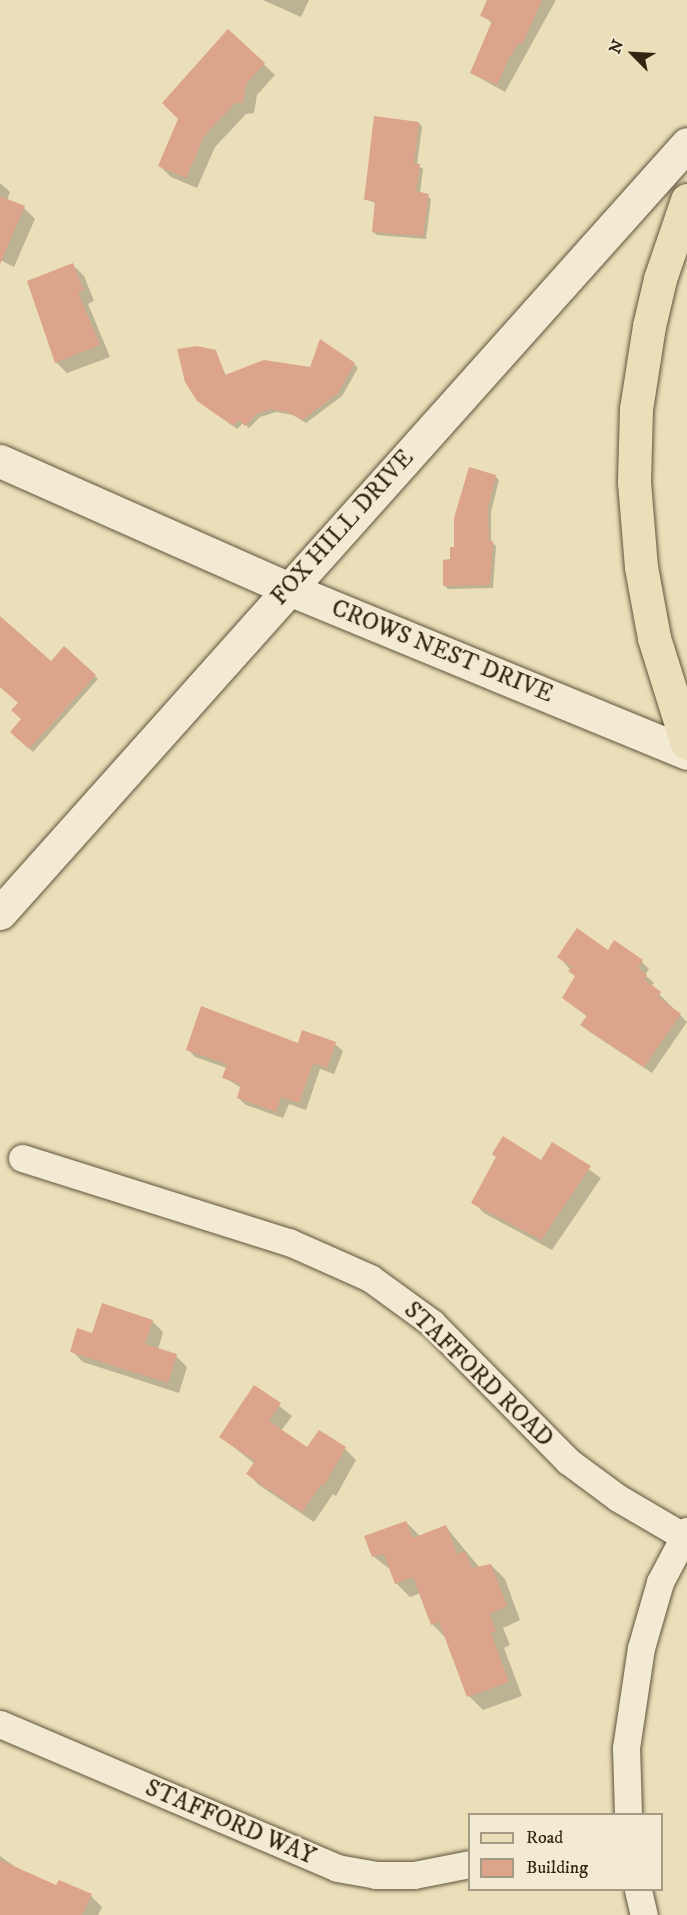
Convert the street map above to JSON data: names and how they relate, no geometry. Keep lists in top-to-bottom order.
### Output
{
  "streets": {
    "street": [
      "FOX HILL DRIVE",
      "CROWS NEST DRIVE",
      "STAFFORD ROAD",
      "STAFFORD WAY"
    ]
  },
  "crossings": [
    ["FOX HILL DRIVE", "CROWS NEST DRIVE"]
  ],
  "legend": ["Road", "Building"],
  "north": "top left"
}
